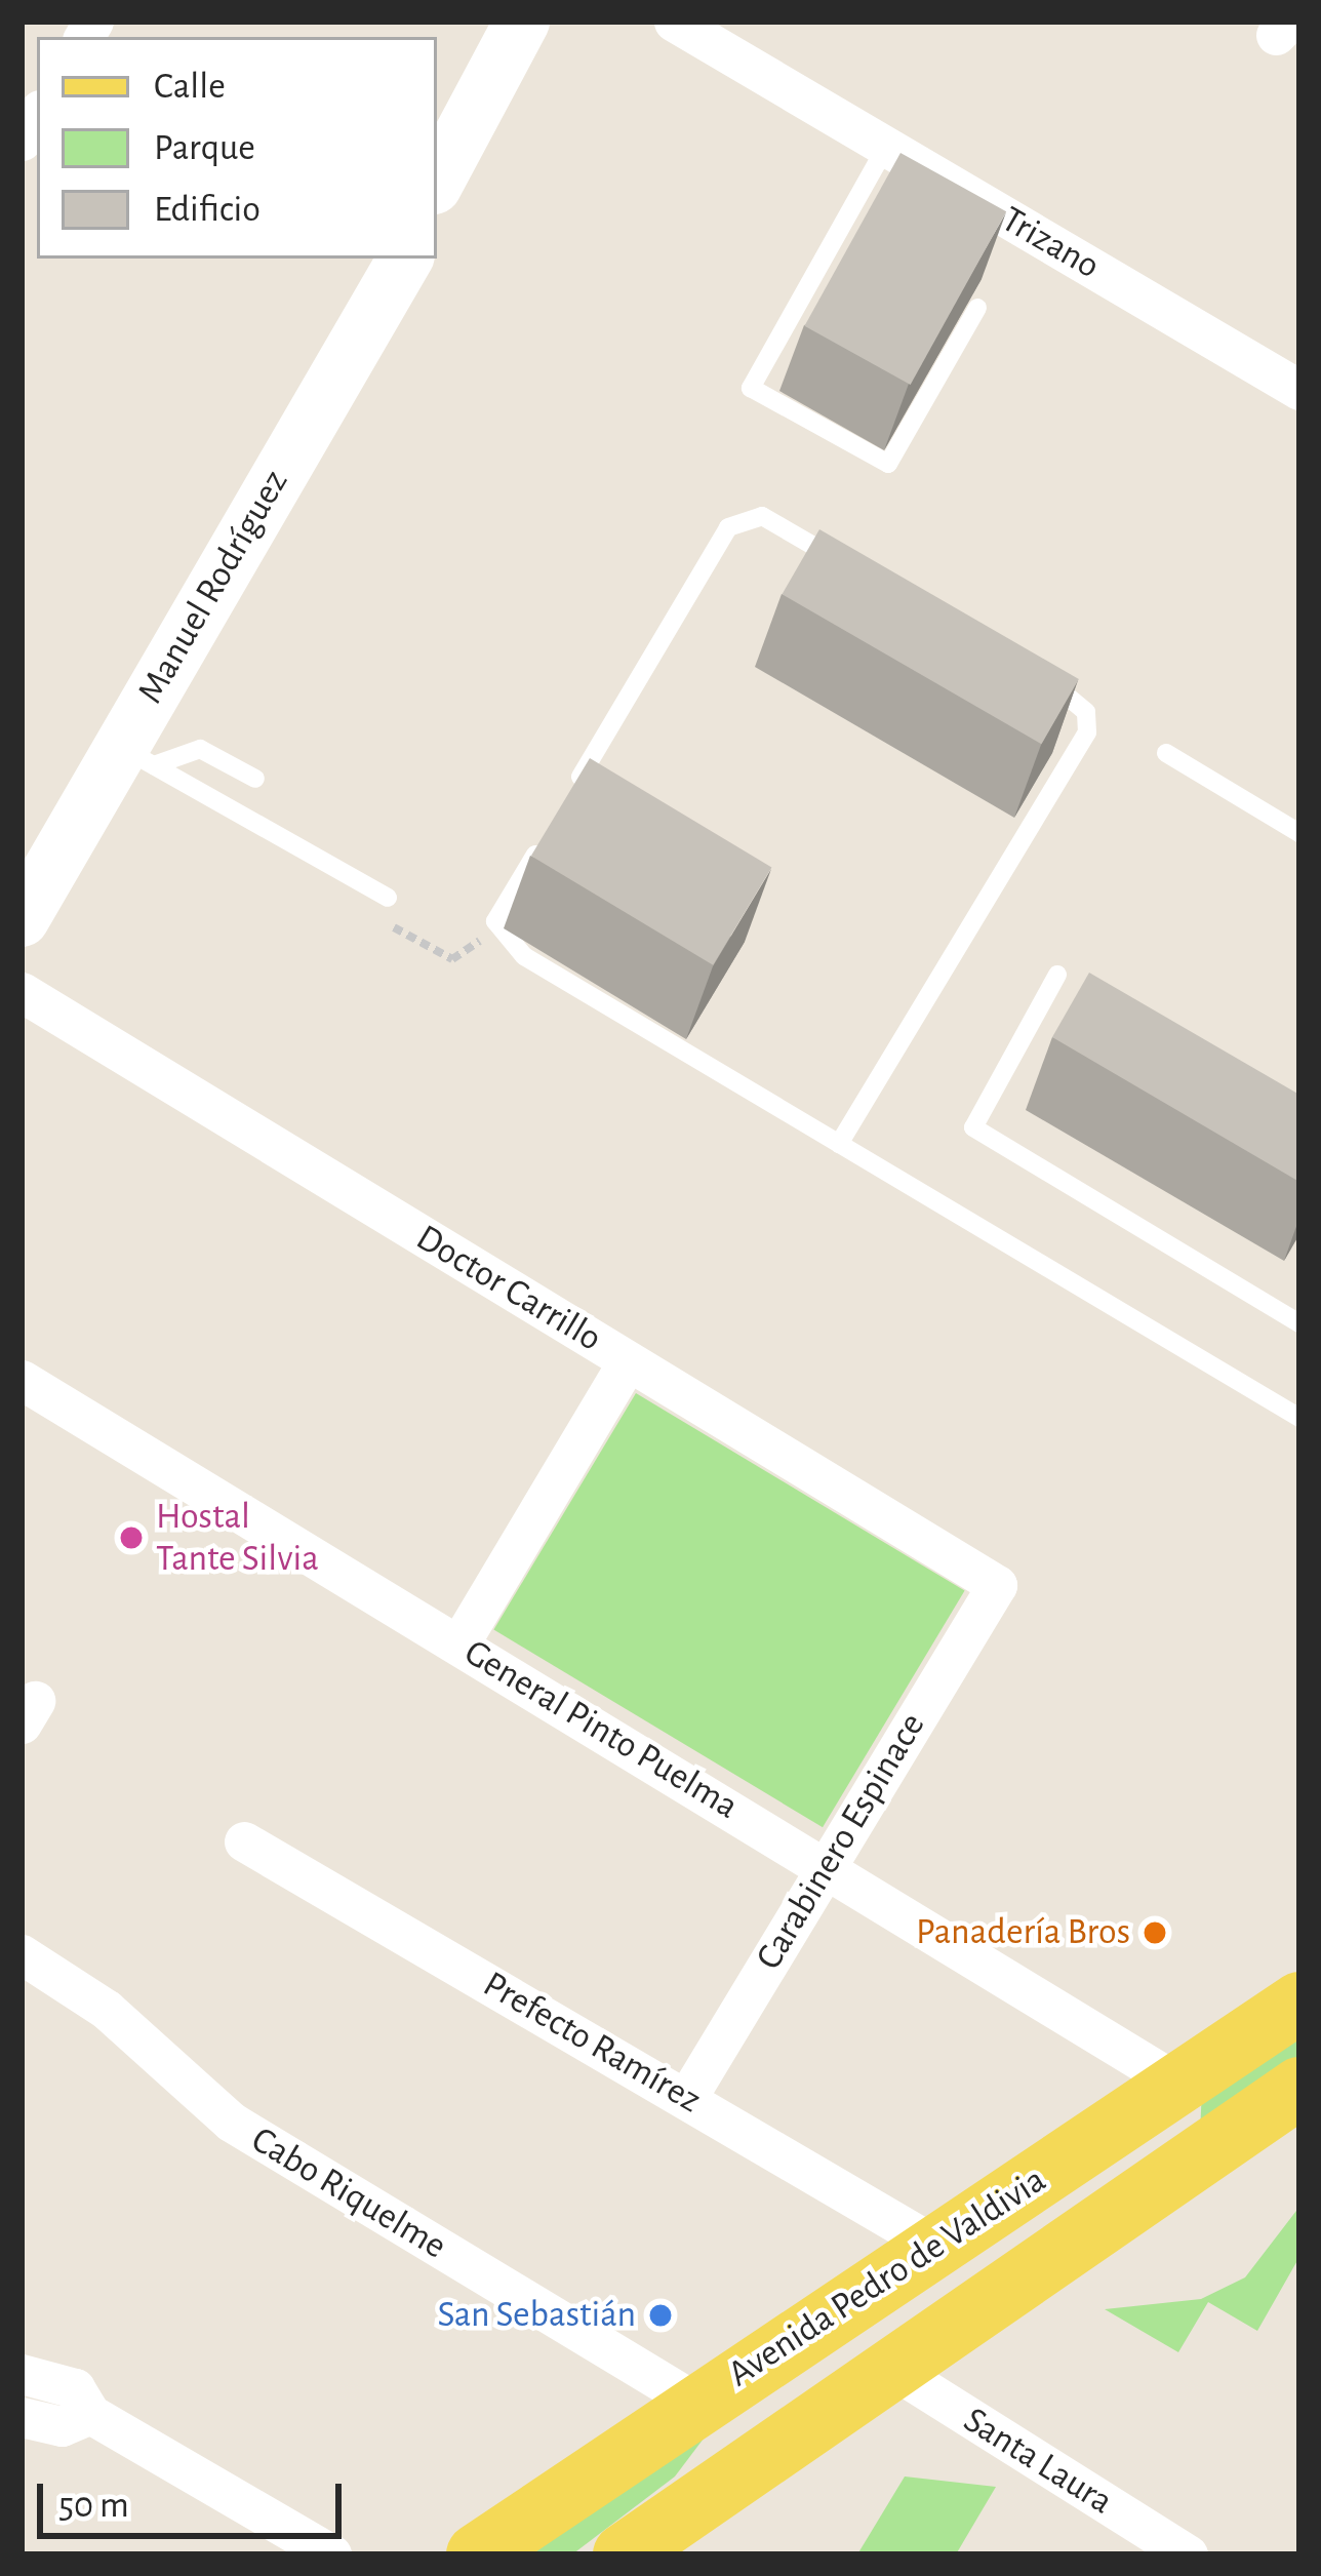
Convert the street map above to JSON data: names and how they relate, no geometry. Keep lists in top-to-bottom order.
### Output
{
  "streets": {
    "main road": ["Avenida Pedro de Valdivia"],
    "street": [
      "Trizano",
      "Manuel Rodríguez",
      "Doctor Carrillo",
      "General Pinto Puelma",
      "Carabinero Espinace",
      "Prefecto Ramírez",
      "Cabo Riquelme",
      "Santa Laura"
    ]
  },
  "crossings": [
    ["Doctor Carrillo", "Carabinero Espinace"],
    ["General Pinto Puelma", "Carabinero Espinace"],
    ["General Pinto Puelma", "Avenida Pedro de Valdivia"],
    ["Carabinero Espinace", "Prefecto Ramírez"],
    ["Prefecto Ramírez", "Avenida Pedro de Valdivia"],
    ["Cabo Riquelme", "Avenida Pedro de Valdivia"],
    ["Avenida Pedro de Valdivia", "Santa Laura"]
  ],
  "places": ["Hostal Tante Silvia", "Panadería Bros", "San Sebastián"],
  "legend": ["Calle", "Parque", "Edificio"],
  "scale_bar": "50 m"
}
